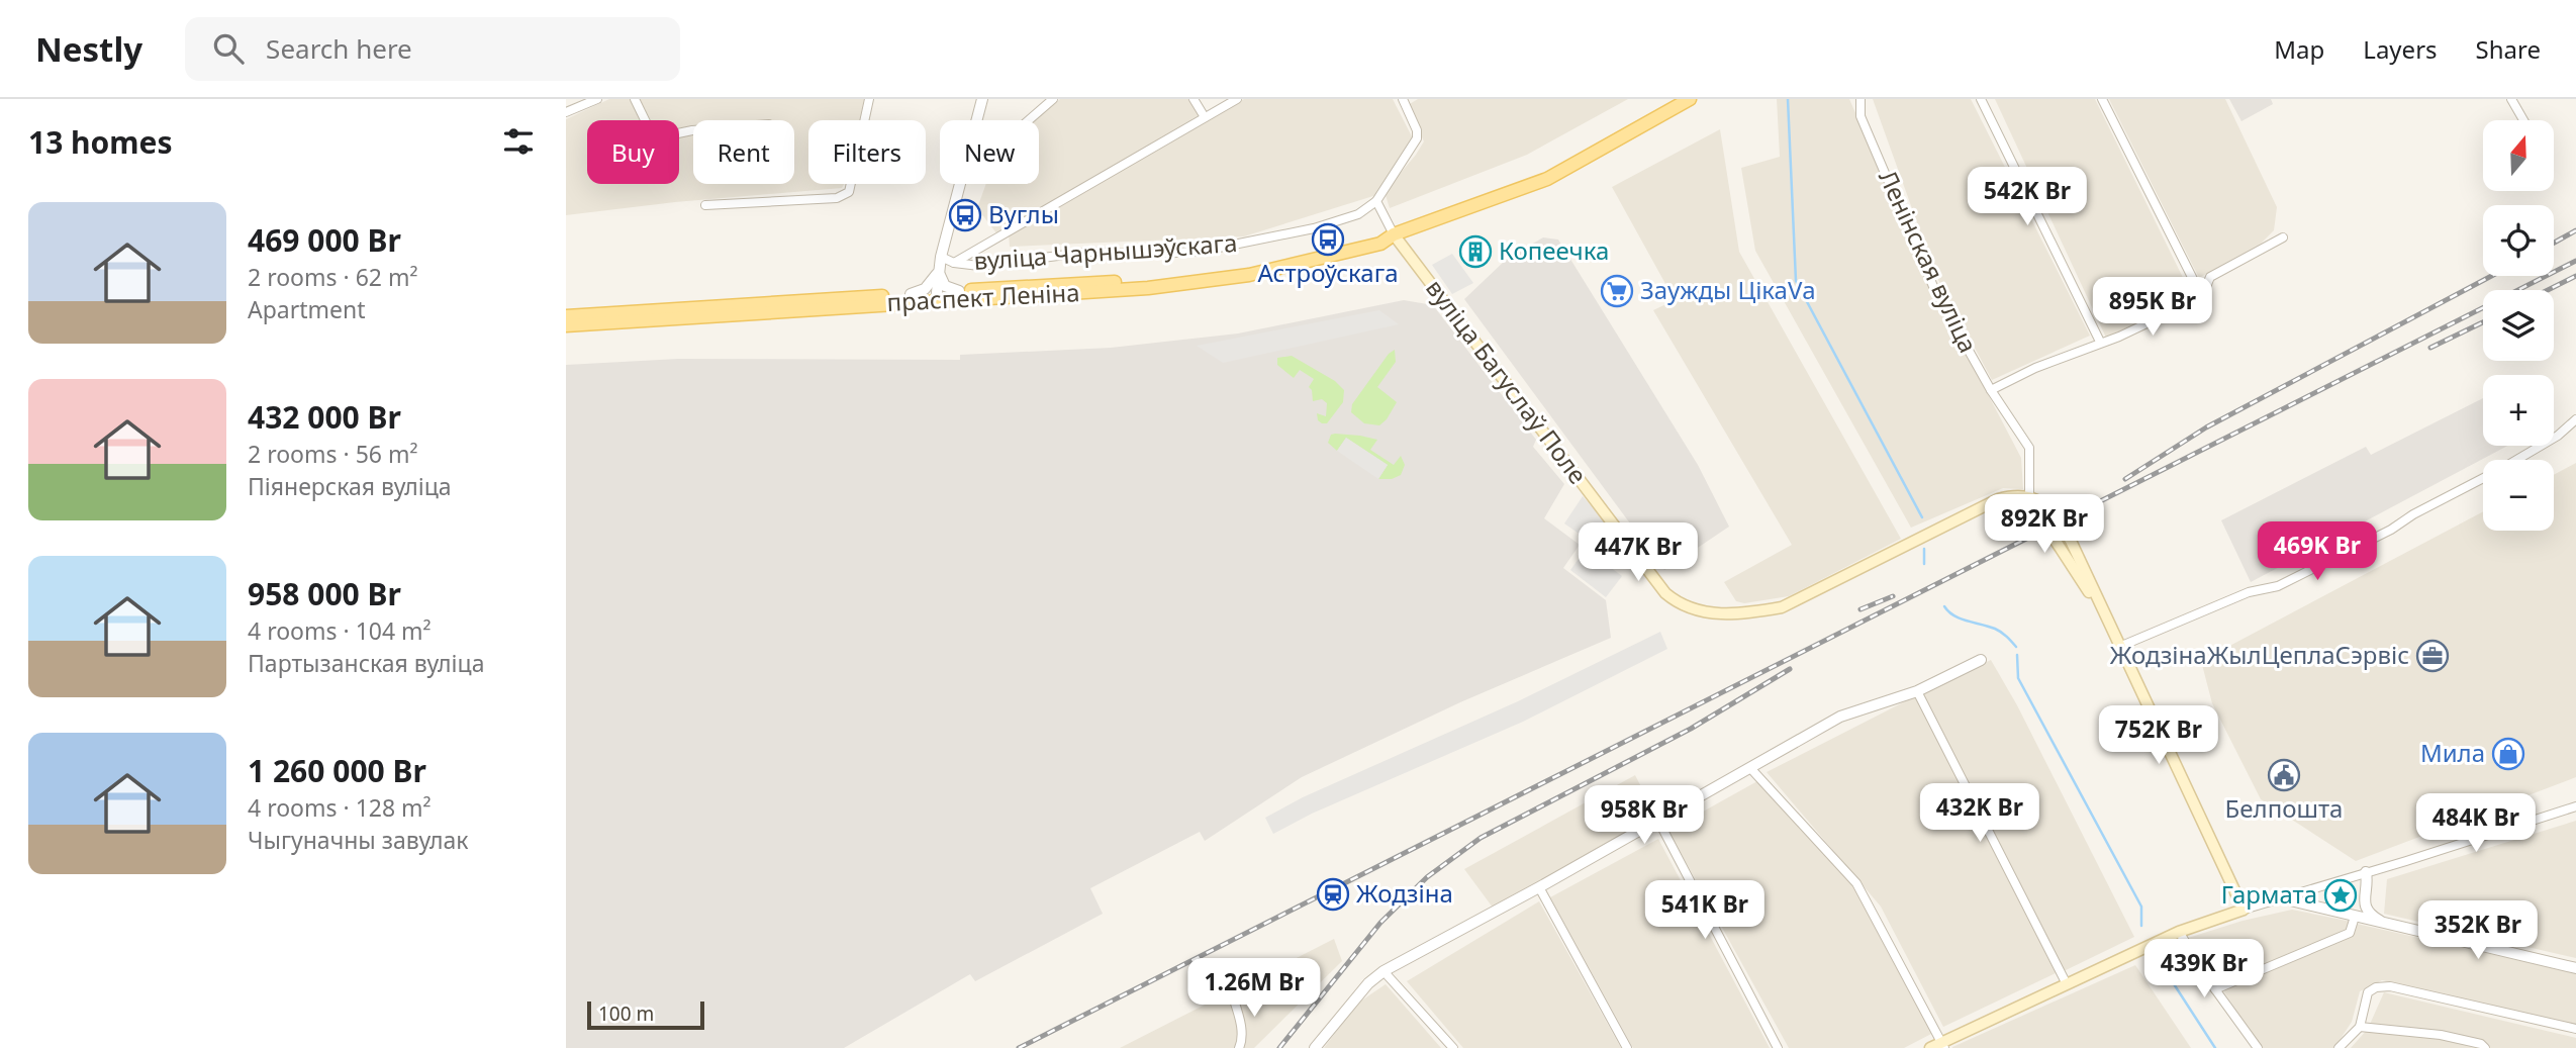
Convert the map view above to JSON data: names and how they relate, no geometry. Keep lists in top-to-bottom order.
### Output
{
  "streets": {
    "main road": ["праспект Леніна", "вуліца Багуслаў Поле"],
    "street": ["вуліца Чарнышэўскага", "Ленінская вуліца"]
  },
  "crossings": [
    ["Ленінская вуліца", "вуліца Багуслаў Поле"],
    ["праспект Леніна", "вуліца Багуслаў Поле"]
  ],
  "places": {
    "bus stop": ["Вуглы", "Астроўскага"],
    "building": ["Копеечка"],
    "supermarket": ["Заужды ЦікаVа"],
    "office": ["ЖодзінаЖылЦеплаСэрвіс"],
    "shop": ["Мила"],
    "public building": ["Белпошта"],
    "station": ["Жодзіна"],
    "place": ["Гармата"]
  },
  "scale_bar": "100 m",
  "north": "top",
  "page": {
    "header": "Nestly",
    "search": "Search here",
    "nav": ["Map", "Layers", "Share"],
    "heading": "13 homes",
    "map_buttons": ["+", "−"],
    "chip": [
      "Buy",
      "Rent",
      "Filters",
      "New"
    ],
    "price": [
      "542K Br",
      "895K Br",
      "892K Br",
      "469K Br",
      "447K Br",
      "752K Br",
      "432K Br",
      "958K Br",
      "484K Br",
      "541K Br",
      "352K Br",
      "439K Br",
      "1.26M Br"
    ],
    "list": [
      {
        "name": "469 000 Br",
        "note": "2 rooms · 62 m² · Apartment"
      },
      {
        "name": "432 000 Br",
        "note": "2 rooms · 56 m² · Піянерская вуліца"
      },
      {
        "name": "958 000 Br",
        "note": "4 rooms · 104 m² · Партызанская вуліца"
      },
      {
        "name": "1 260 000 Br",
        "note": "4 rooms · 128 m² · Чыгуначны завулак"
      }
    ],
    "scale": "100 m"
  }
}
